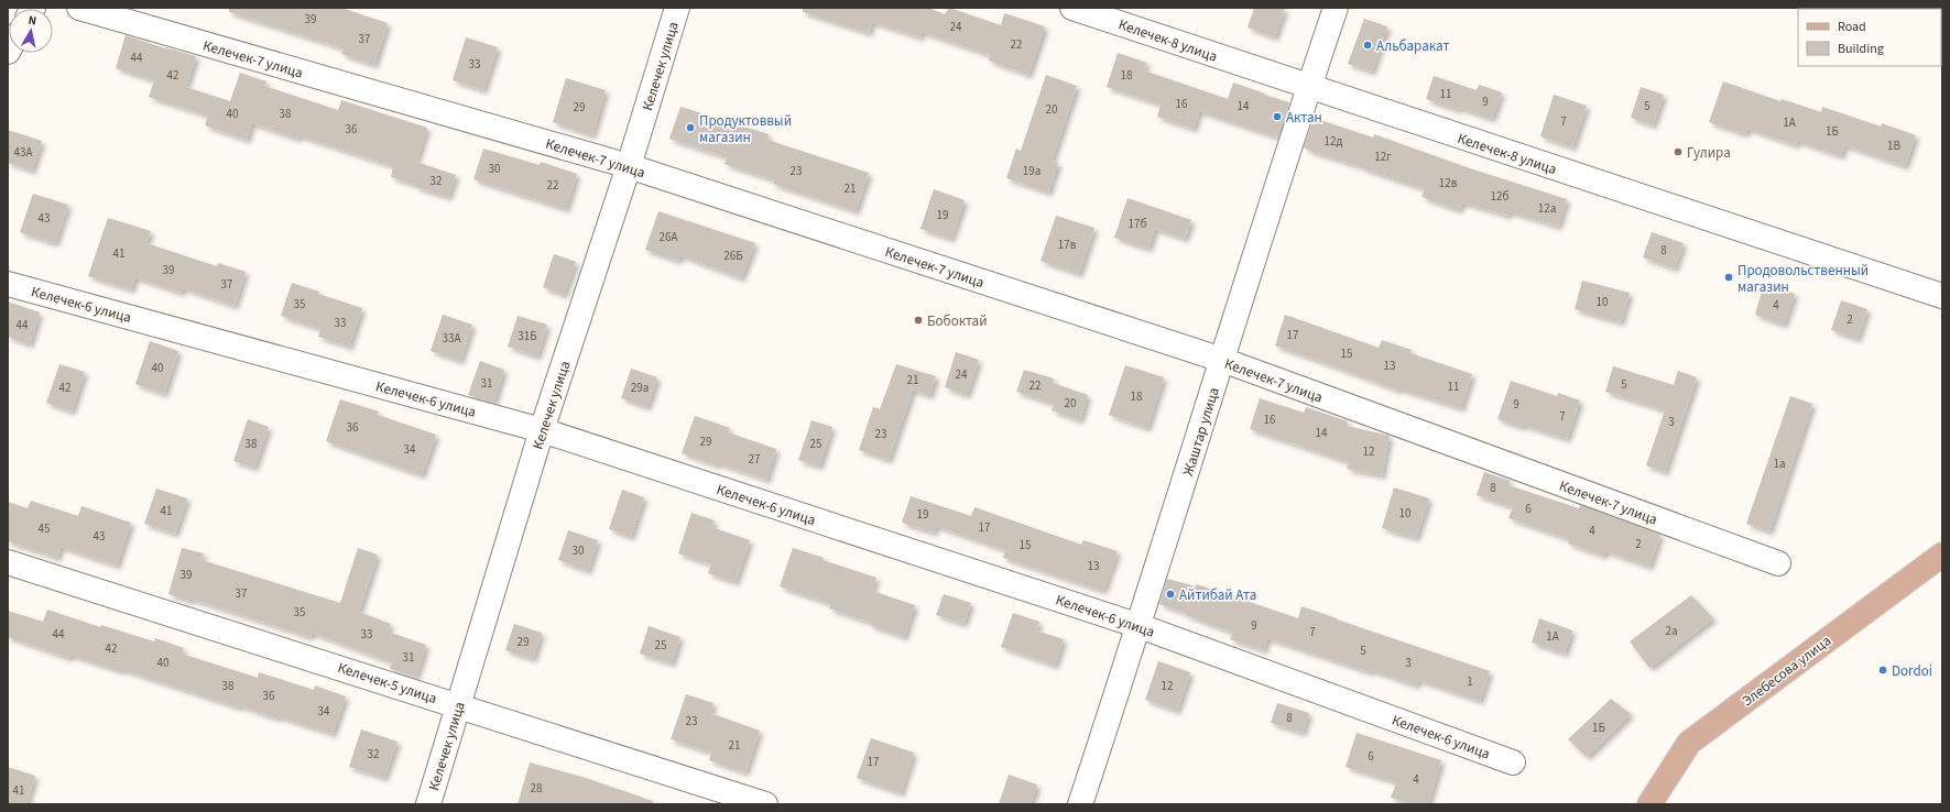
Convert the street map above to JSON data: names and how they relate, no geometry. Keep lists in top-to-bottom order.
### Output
{
  "streets": {
    "main road": ["Элебесова улица"],
    "street": [
      "Келечек-8 улица",
      "Келечек-7 улица",
      "Келечек улица",
      "Келечек-6 улица",
      "Жаштар улица",
      "Келечек-5 улица"
    ]
  },
  "crossings": [
    ["Келечек-8 улица", "Жаштар улица"],
    ["Келечек-7 улица", "Келечек улица"],
    ["Келечек-7 улица", "Жаштар улица"],
    ["Келечек улица", "Келечек-6 улица"],
    ["Келечек улица", "Келечек-5 улица"],
    ["Келечек-6 улица", "Жаштар улица"]
  ],
  "places": [
    "Альбаракат",
    "Актан",
    "Продуктоввый магазин",
    "Гулира",
    "Продовольственный магазин",
    "Бобоктай",
    "Айтибай Ата",
    "Dordoi"
  ],
  "house_numbers": [
    "39",
    "24",
    "37",
    "22",
    "44",
    "33",
    "42",
    "18",
    "11",
    "9",
    "16",
    "14",
    "5",
    "29",
    "20",
    "40",
    "38",
    "7",
    "1А",
    "36",
    "1Б",
    "12д",
    "1В",
    "43А",
    "12г",
    "30",
    "23",
    "19а",
    "32",
    "12в",
    "22",
    "21",
    "12б",
    "12а",
    "19",
    "43",
    "17б",
    "26А",
    "17в",
    "8",
    "41",
    "26Б",
    "39",
    "37",
    "10",
    "35",
    "4",
    "2",
    "33",
    "44",
    "17",
    "31Б",
    "33А",
    "15",
    "13",
    "40",
    "24",
    "21",
    "31",
    "5",
    "22",
    "11",
    "42",
    "29а",
    "18",
    "20",
    "9",
    "7",
    "16",
    "3",
    "36",
    "14",
    "23",
    "29",
    "38",
    "25",
    "34",
    "12",
    "27",
    "1а",
    "8",
    "6",
    "41",
    "10",
    "19",
    "17",
    "45",
    "4",
    "43",
    "2",
    "15",
    "30",
    "13",
    "39",
    "37",
    "35",
    "9",
    "2а",
    "7",
    "44",
    "33",
    "1А",
    "29",
    "25",
    "42",
    "5",
    "31",
    "40",
    "3",
    "1",
    "38",
    "12",
    "36",
    "34",
    "8",
    "23",
    "1Б",
    "21",
    "32",
    "6",
    "17",
    "4",
    "28",
    "41"
  ],
  "legend": ["Road", "Building"],
  "north": "top"
}
